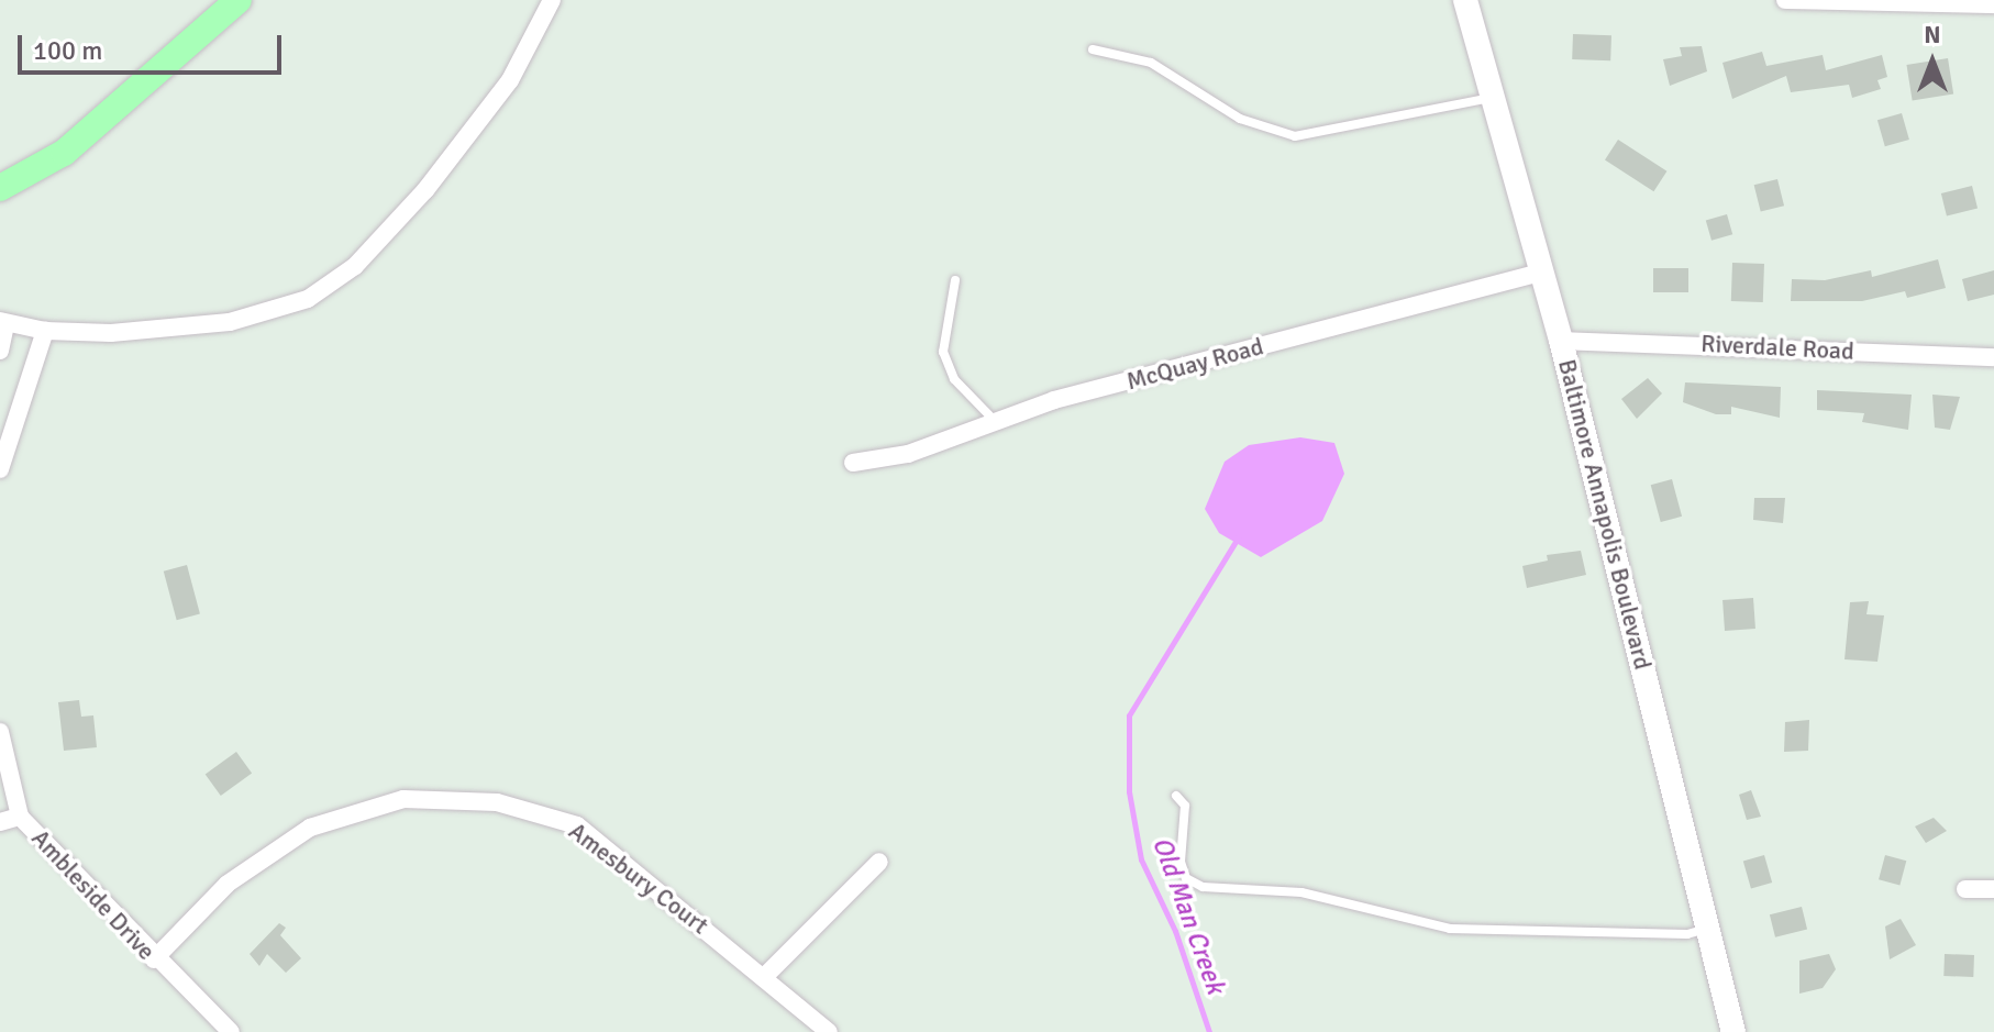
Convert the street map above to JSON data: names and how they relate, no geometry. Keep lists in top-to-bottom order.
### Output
{
  "streets": {
    "main road": ["Baltimore Annapolis Boulevard"],
    "street": [
      "Riverdale Road",
      "McQuay Road",
      "Amesbury Court",
      "Ambleside Drive"
    ]
  },
  "crossings": [
    ["Riverdale Road", "Baltimore Annapolis Boulevard"],
    ["McQuay Road", "Baltimore Annapolis Boulevard"],
    ["Amesbury Court", "Ambleside Drive"]
  ],
  "water": ["Old Man Creek"],
  "scale_bar": "100 m",
  "north": "top"
}
